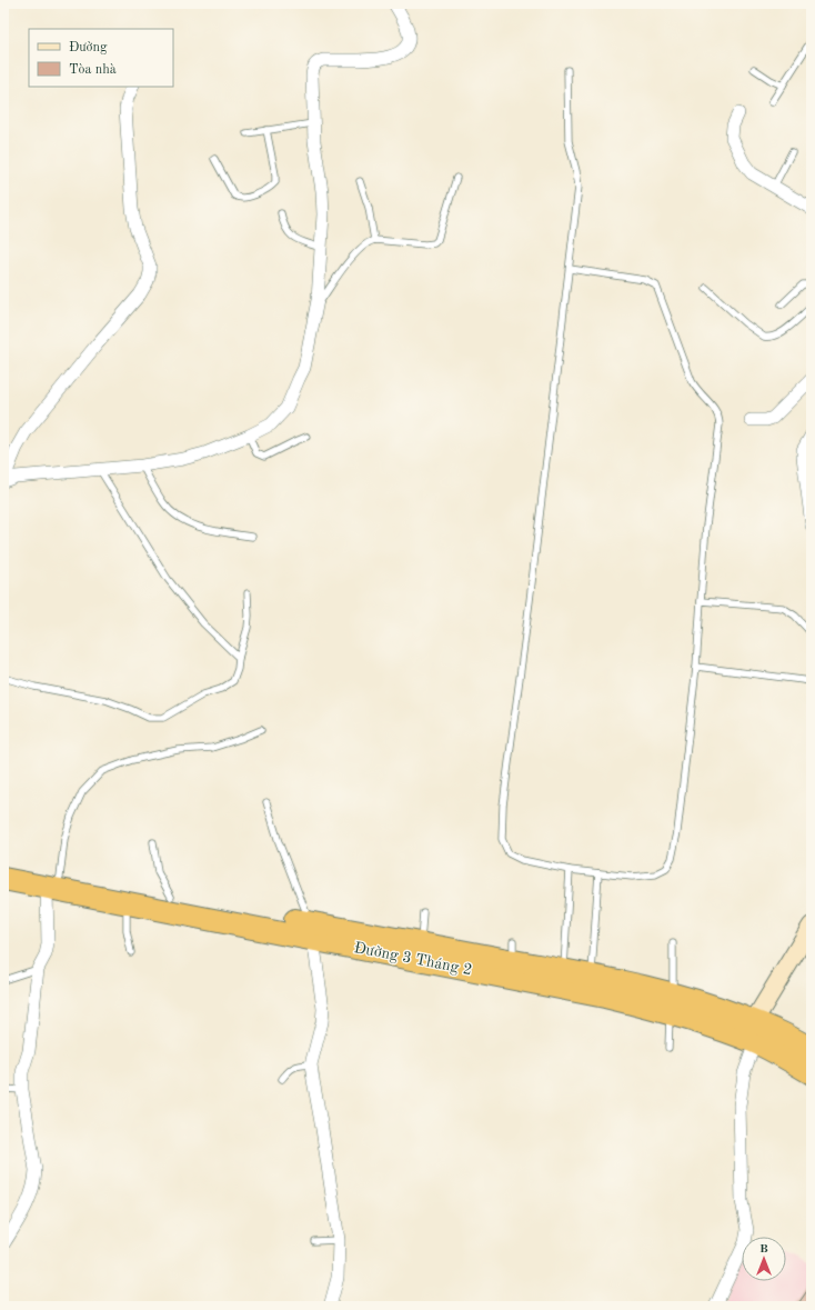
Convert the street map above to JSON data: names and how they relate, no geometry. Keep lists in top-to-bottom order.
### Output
{
  "streets": {
    "highway": ["Đường 3 Tháng 2"]
  },
  "legend": ["Đường", "Tòa nhà"],
  "north": "top"
}
